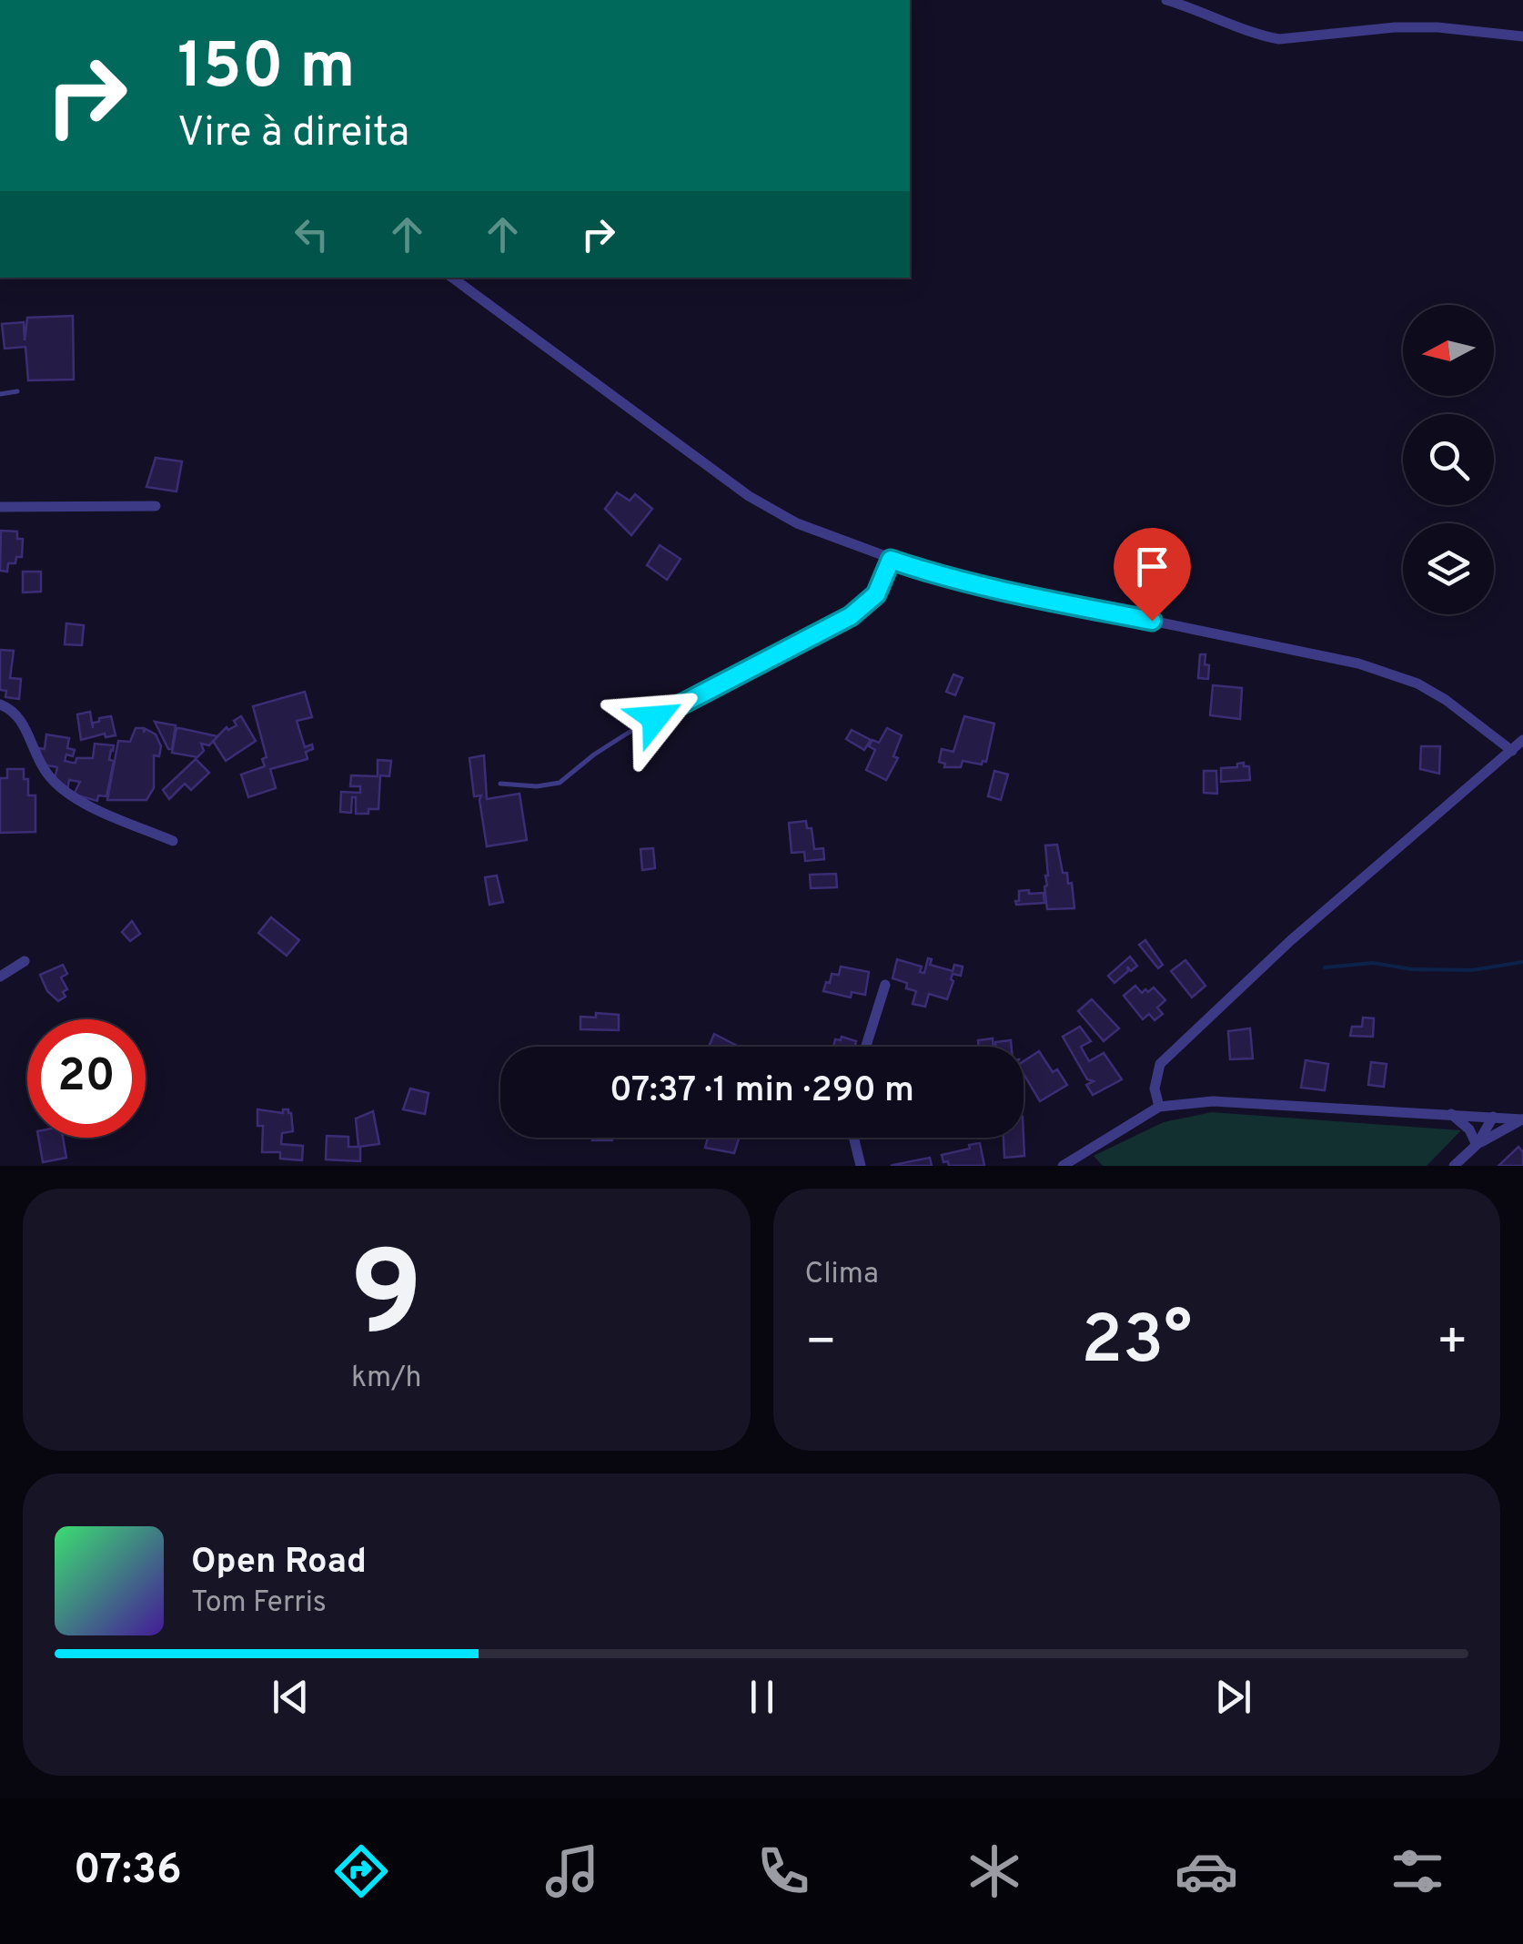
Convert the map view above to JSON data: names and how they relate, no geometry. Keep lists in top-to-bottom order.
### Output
{
  "north": "left",
  "page": {
    "turn": ["150 m", "Vire à direita"],
    "limit": "20",
    "trip": "07:37 · 1 min · 290 m",
    "tile": [
      ["9", "km/h"],
      "Clima"
    ],
    "heat": ["−", "23°", "+"],
    "song": ["Open Road", "Tom Ferris"],
    "tabs": "07:36"
  }
}
